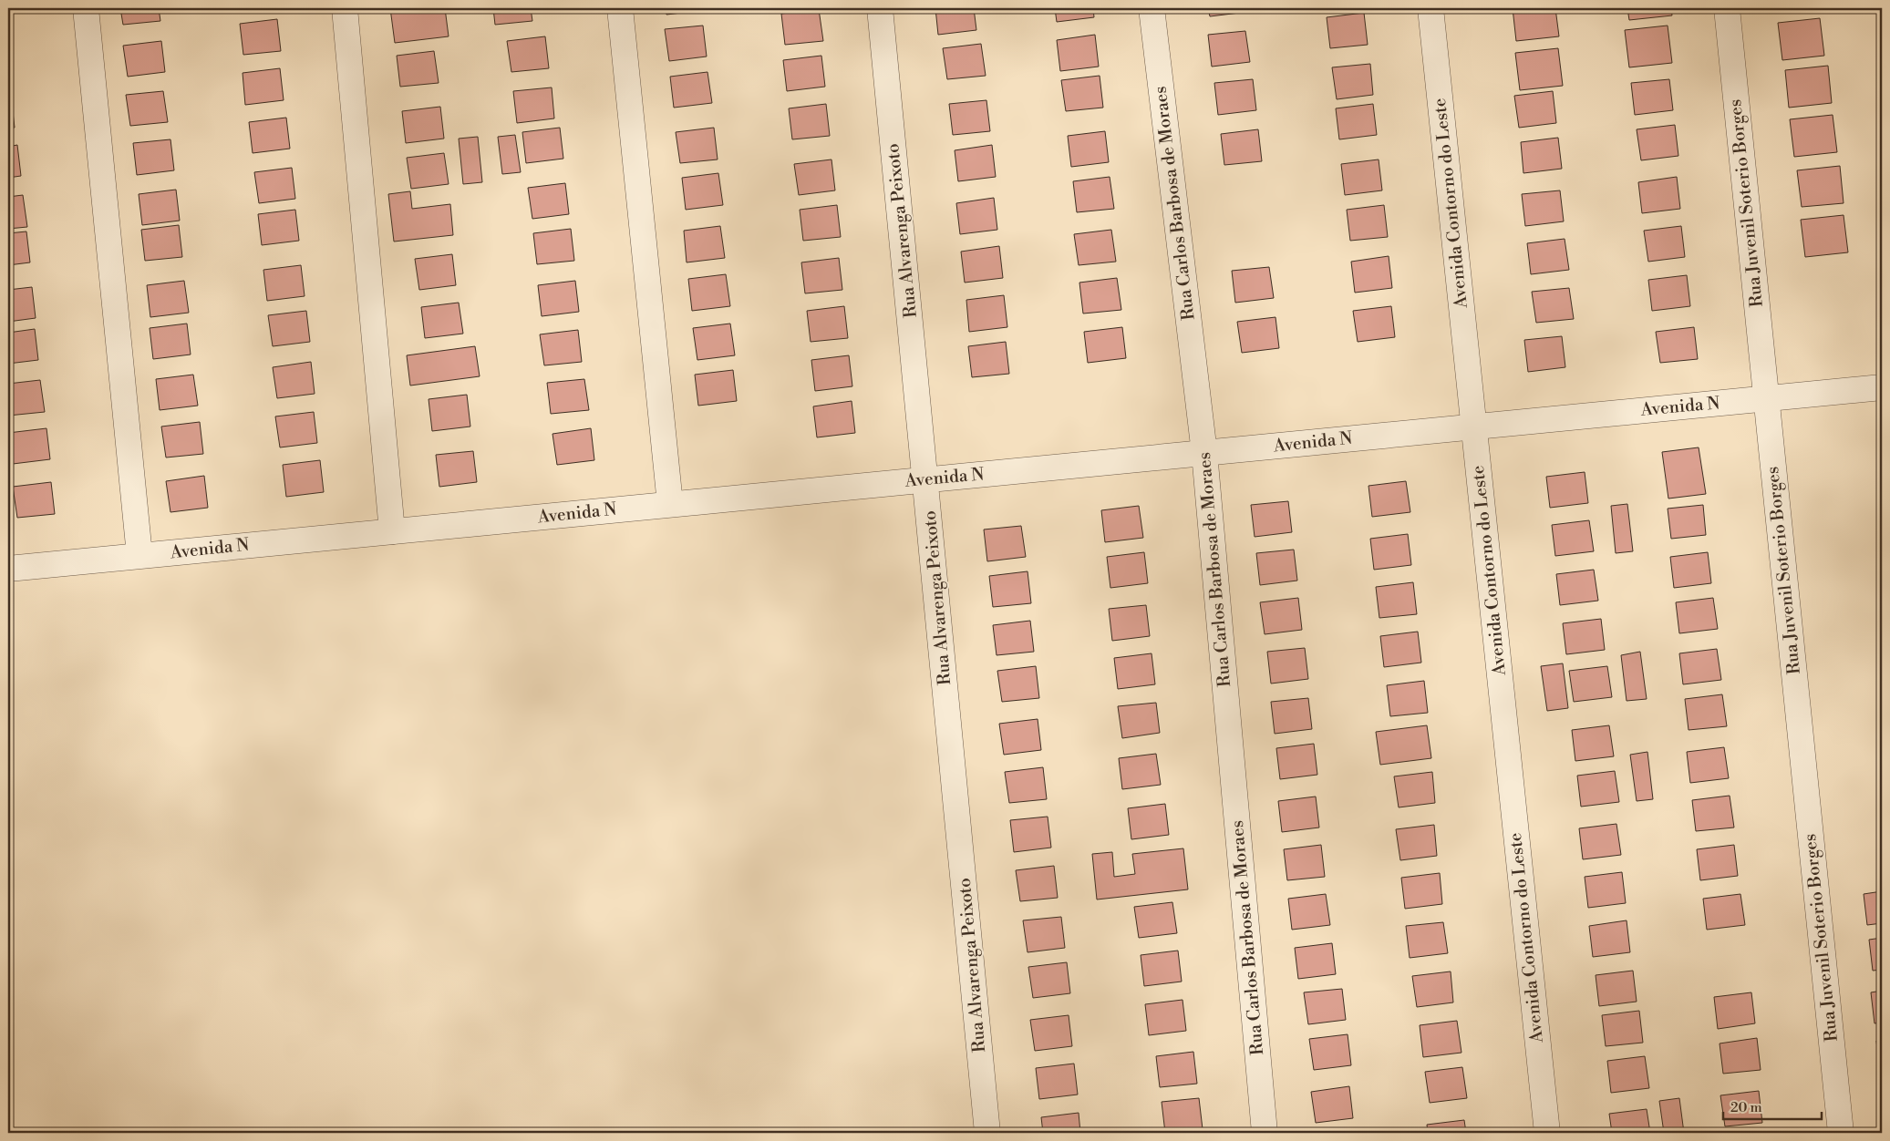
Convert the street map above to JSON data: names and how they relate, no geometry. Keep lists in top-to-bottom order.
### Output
{
  "streets": {
    "street": [
      "Rua Carlos Barbosa de Moraes",
      "Avenida Contorno do Leste",
      "Rua Juvenil Soterio Borges",
      "Rua Alvarenga Peixoto",
      "Avenida N"
    ]
  },
  "crossings": [
    ["Rua Carlos Barbosa de Moraes", "Avenida N"],
    ["Avenida Contorno do Leste", "Avenida N"],
    ["Rua Juvenil Soterio Borges", "Avenida N"],
    ["Rua Alvarenga Peixoto", "Avenida N"]
  ],
  "scale_bar": "20 m"
}
